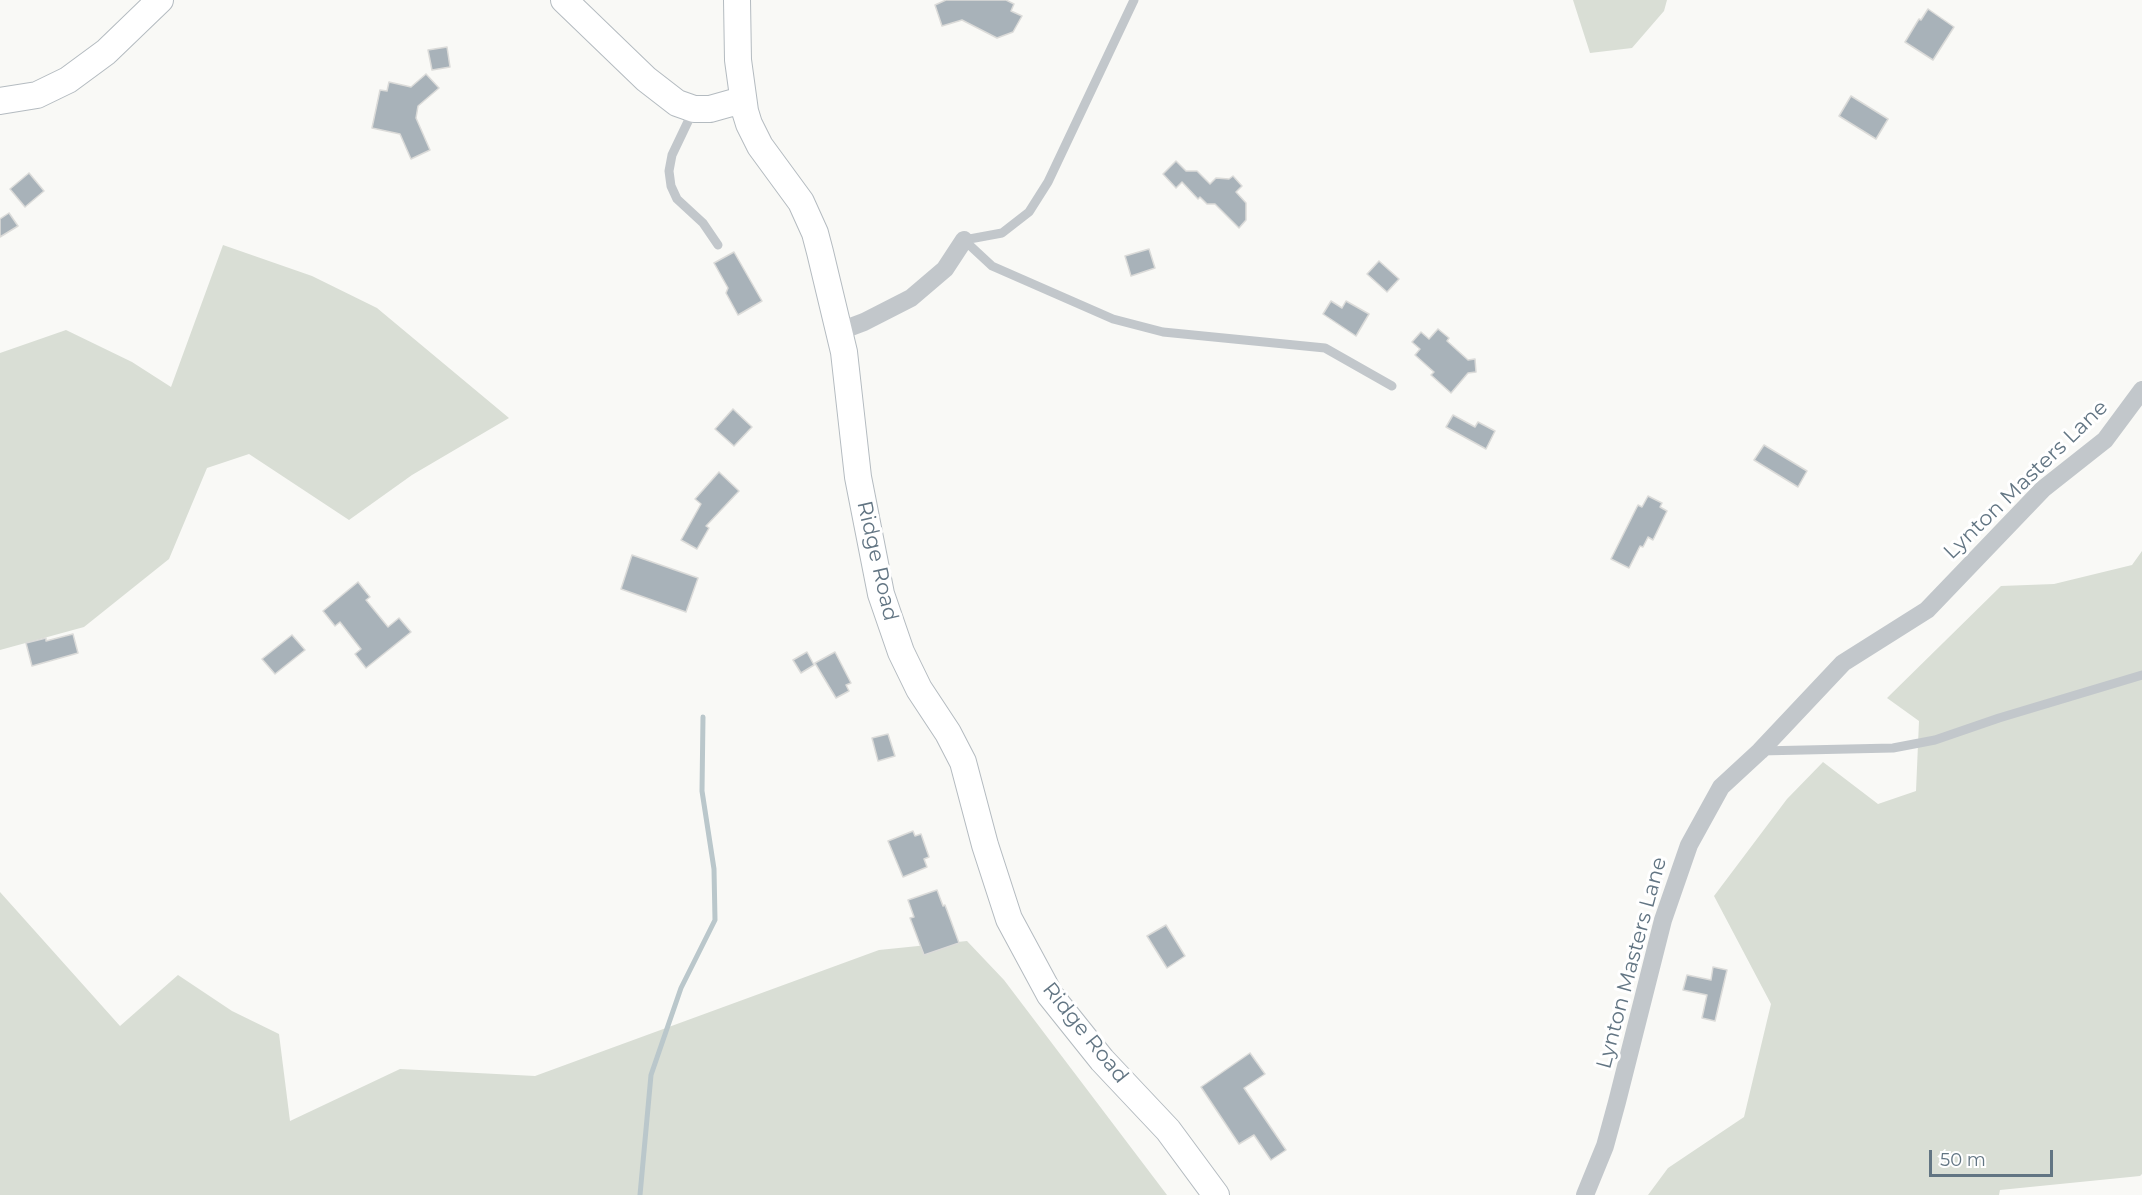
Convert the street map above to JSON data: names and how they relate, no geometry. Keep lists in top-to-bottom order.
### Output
{
  "streets": {
    "street": ["Lynton Masters Lane", "Ridge Road"]
  },
  "scale_bar": "50 m"
}
